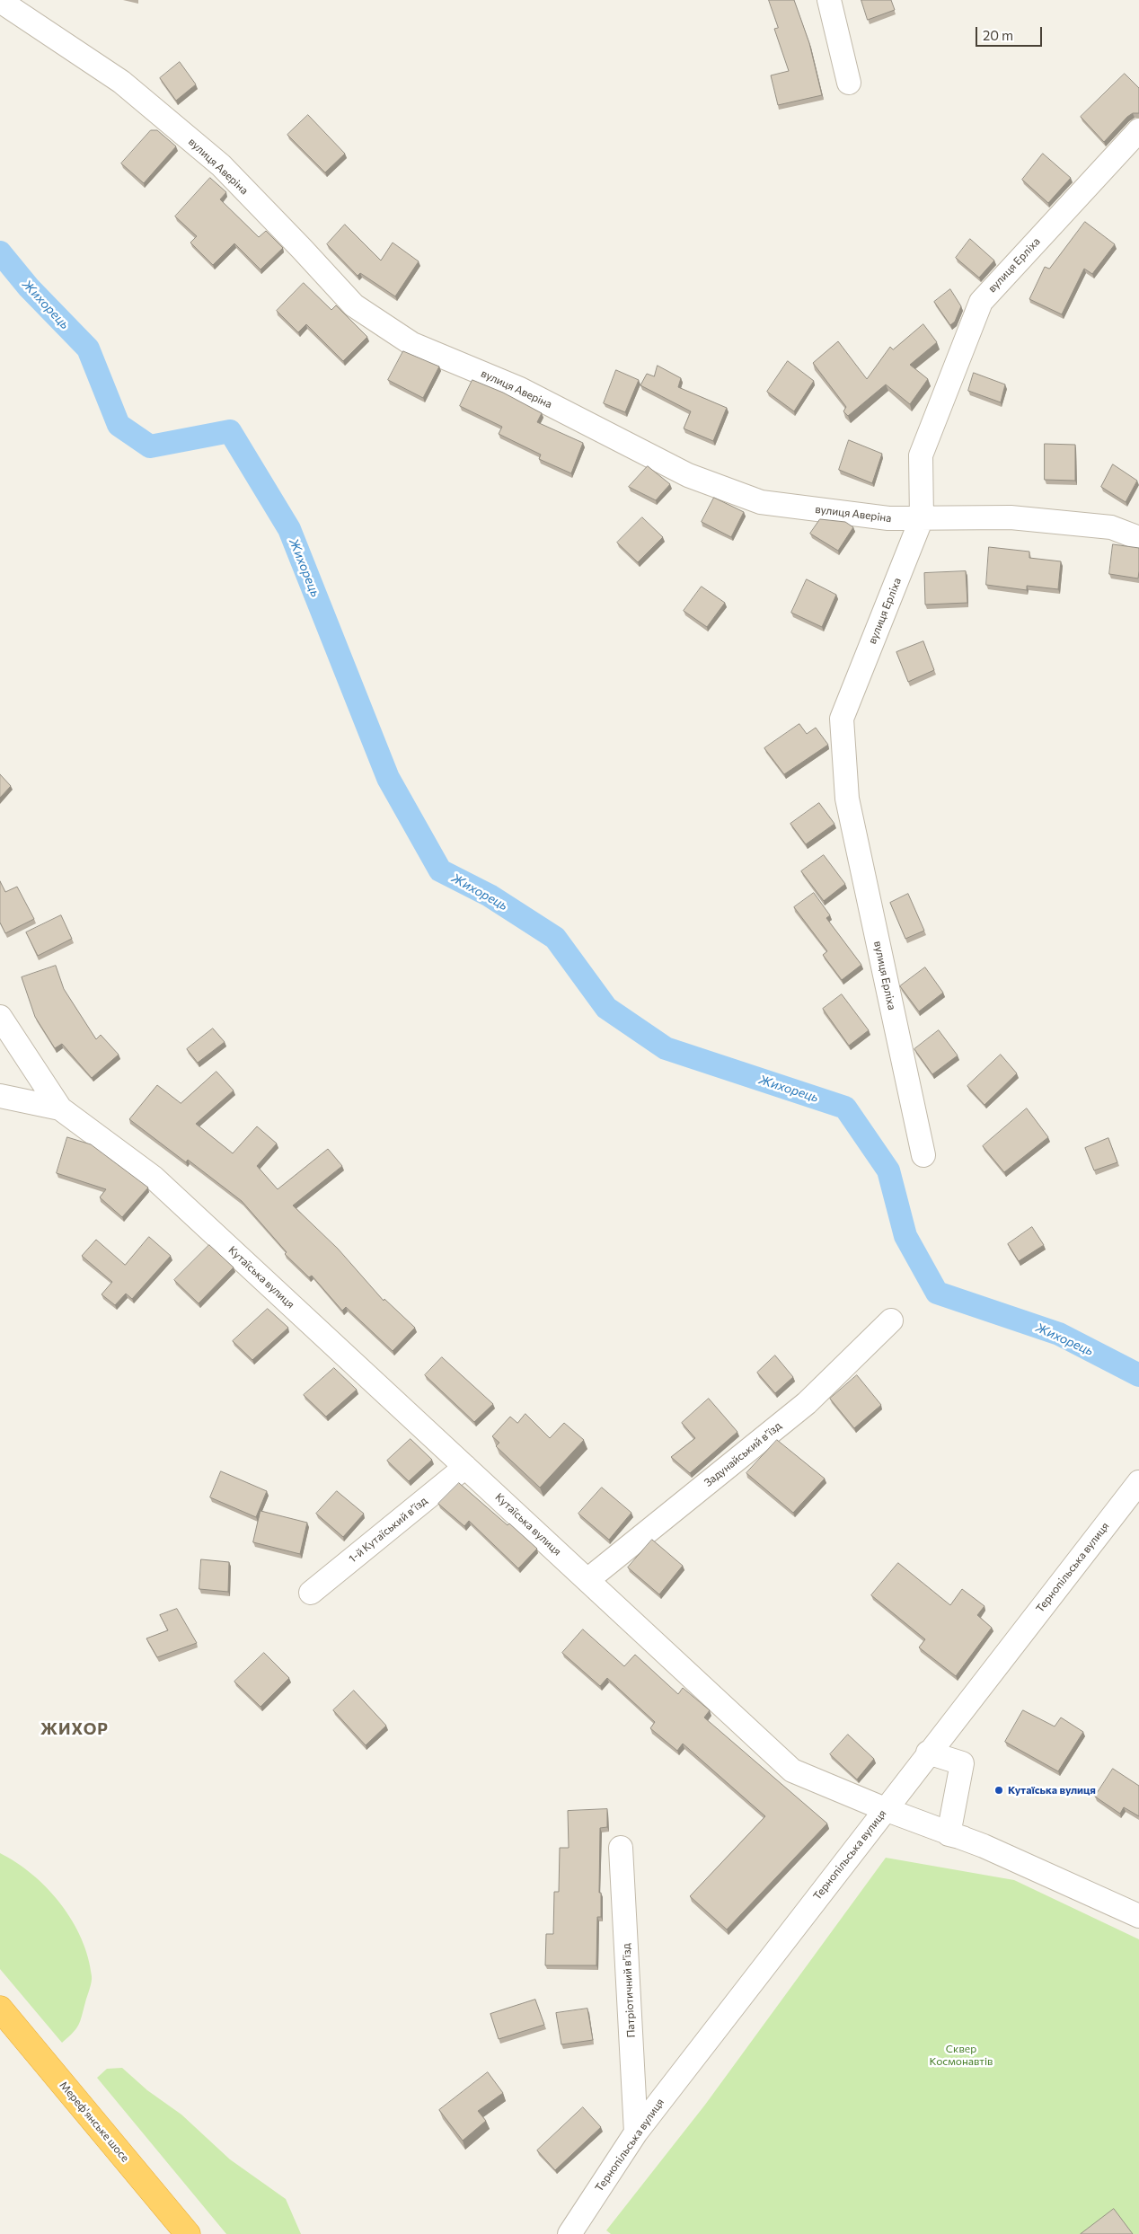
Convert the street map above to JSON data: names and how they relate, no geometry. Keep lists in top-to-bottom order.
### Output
{
  "streets": {
    "highway": ["Мереф'янське шосе"],
    "street": [
      "вулиця Аверіна",
      "вулиця Ерліха",
      "Кутаїська вулиця",
      "Задунайський в’їзд",
      "1-й Кутаїський в’їзд",
      "Тернопільська вулиця",
      "Патріотичний в’їзд"
    ]
  },
  "crossings": [
    ["вулиця Аверіна", "вулиця Ерліха"],
    ["Кутаїська вулиця", "Задунайський в’їзд"],
    ["Кутаїська вулиця", "1-й Кутаїський в’їзд"],
    ["Кутаїська вулиця", "Тернопільська вулиця"],
    ["Тернопільська вулиця", "Патріотичний в’їзд"]
  ],
  "districts": ["ЖИХОР"],
  "water": ["Жихорець"],
  "parks": ["Сквер Космонавтів"],
  "places": ["Кутаїська вулиця"],
  "scale_bar": "20 m"
}
